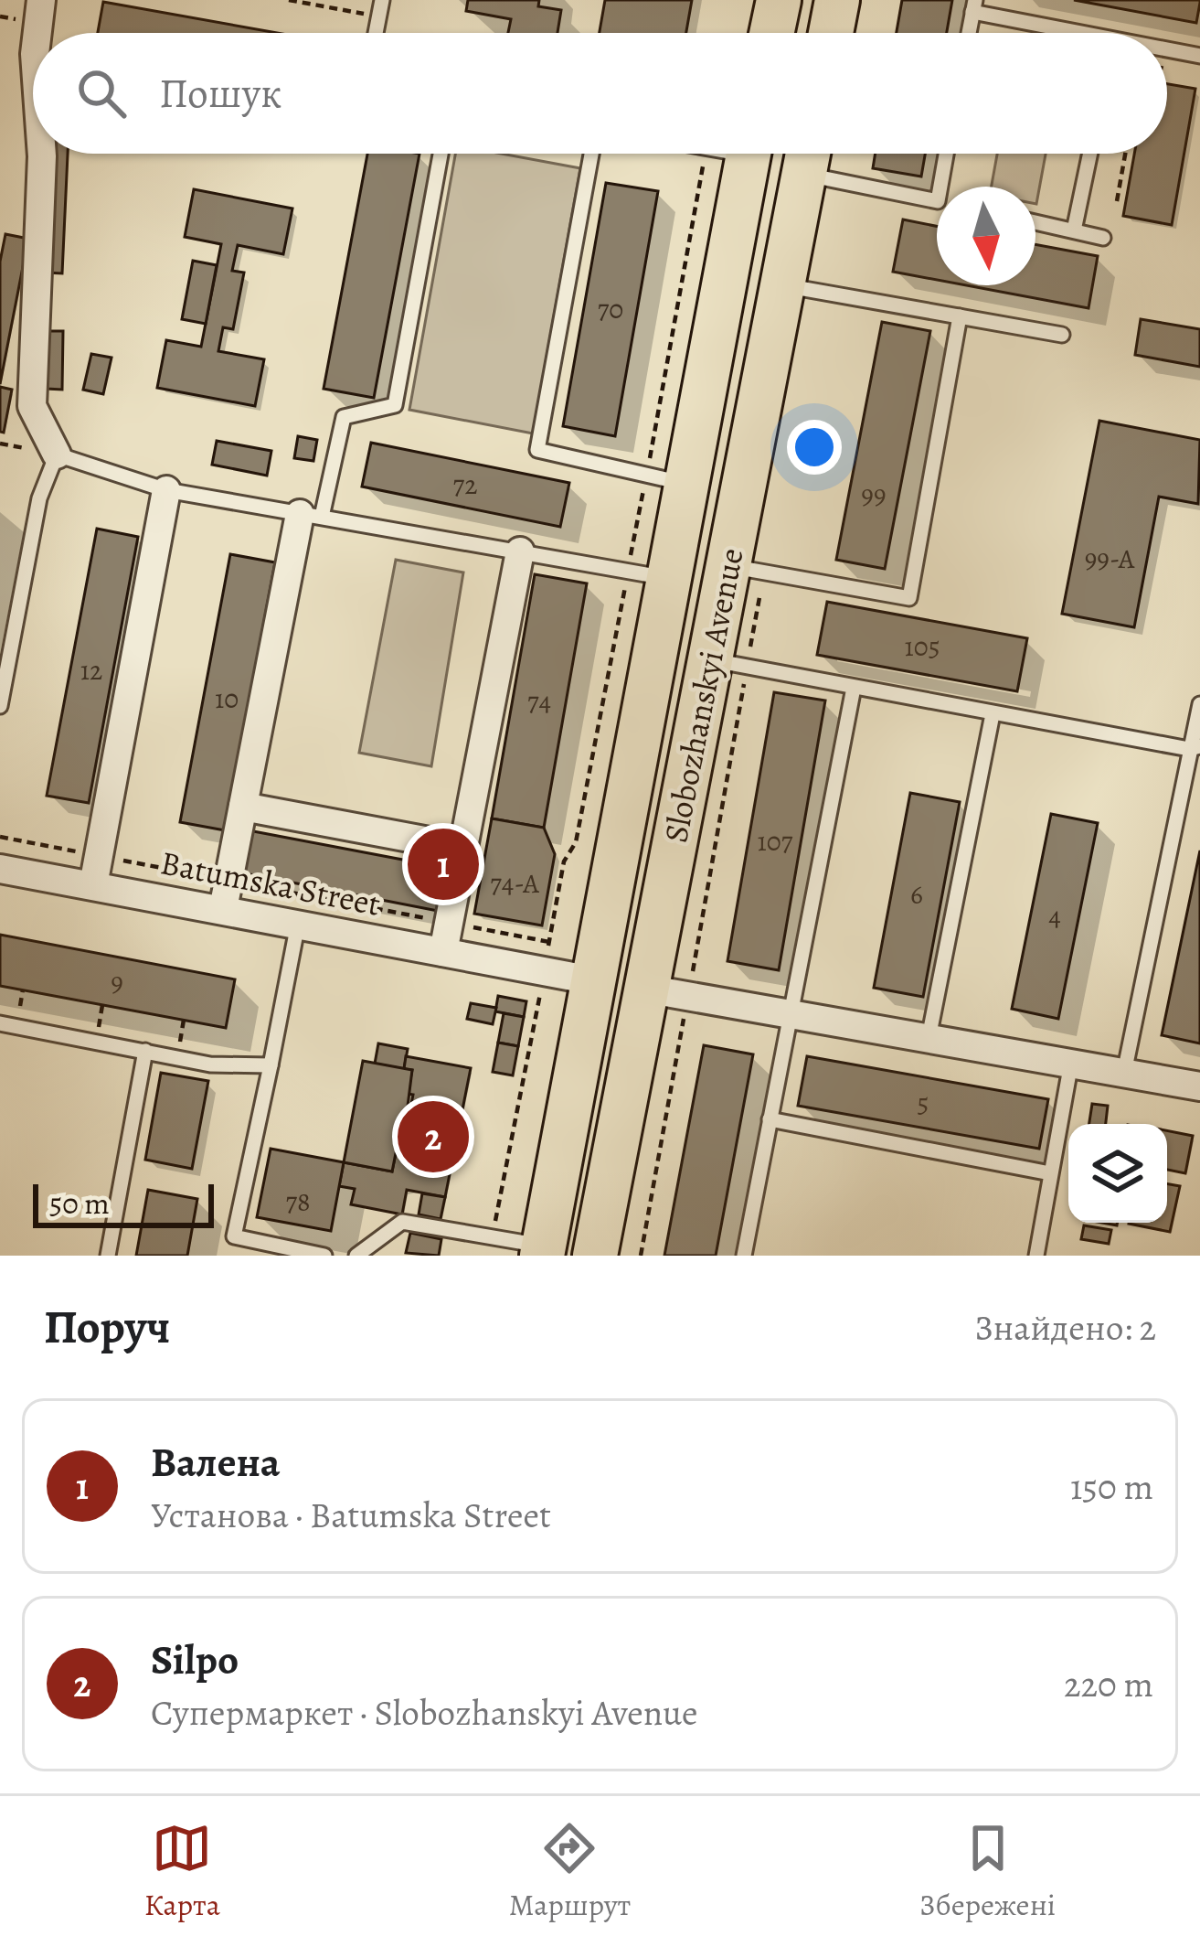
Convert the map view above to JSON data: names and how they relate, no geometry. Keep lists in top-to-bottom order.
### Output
{
  "streets": {
    "main road": ["Slobozhanskyi Avenue"],
    "street": ["Batumska Street"]
  },
  "crossings": [
    ["Slobozhanskyi Avenue", "Batumska Street"]
  ],
  "house_numbers": [
    "70",
    "72",
    "99",
    "99-А",
    "105",
    "12",
    "10",
    "74",
    "107",
    "74-А",
    "6",
    "4",
    "9",
    "5",
    "78"
  ],
  "scale_bar": "50 m",
  "north": "bottom",
  "page": {
    "search": "Пошук",
    "pins": ["1", "2"],
    "scale": "50 m",
    "heading": ["Поруч", "Знайдено: 2"],
    "list": [
      {
        "mark": "1",
        "name": "Валена",
        "note": "Установа · Batumska Street",
        "value": "150 m"
      },
      {
        "mark": "2",
        "name": "Silpo",
        "note": "Супермаркет · Slobozhanskyi Avenue",
        "value": "220 m"
      }
    ],
    "nav": ["Карта", "Маршрут", "Збережені"]
  }
}
